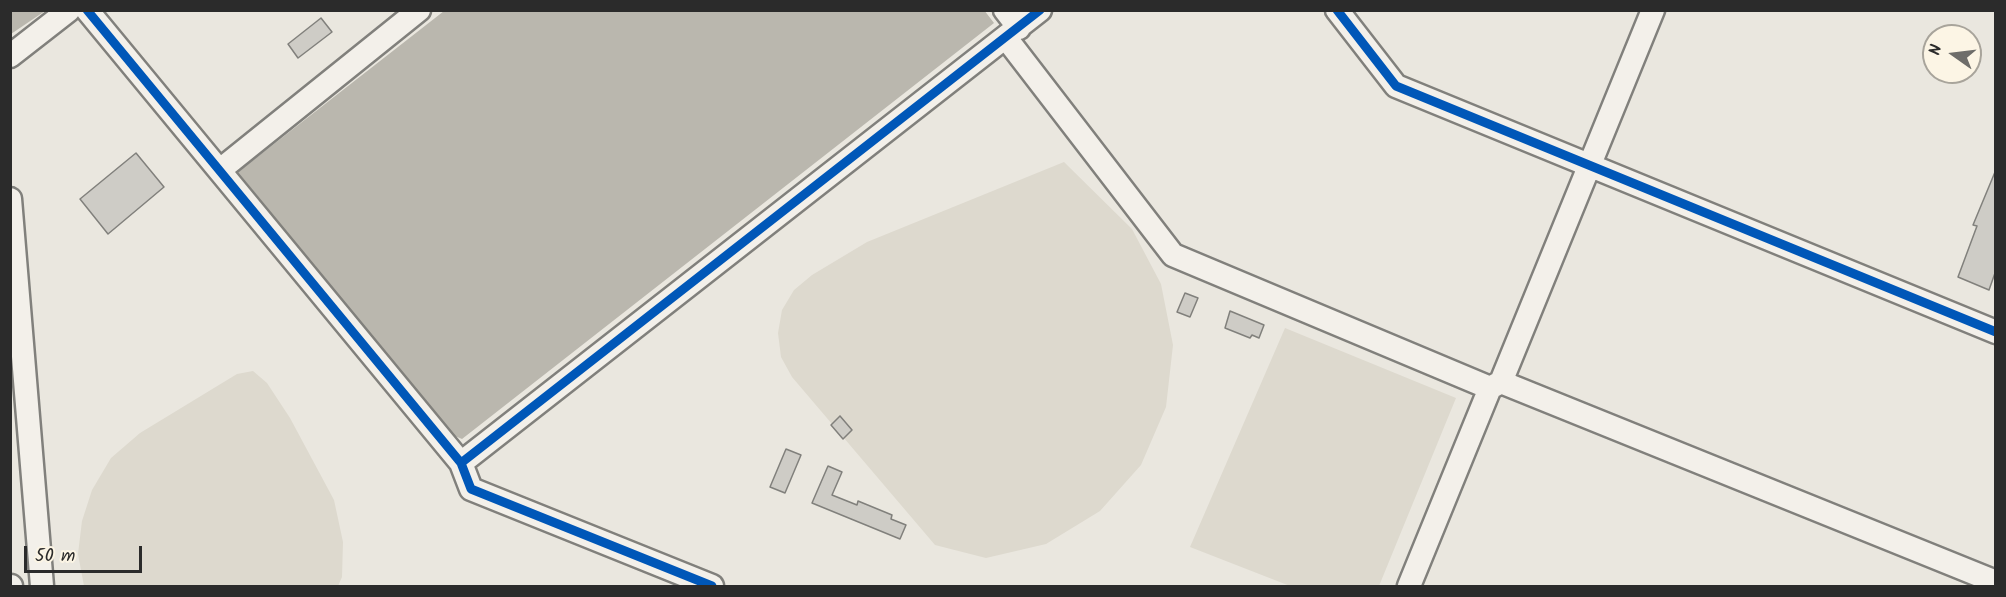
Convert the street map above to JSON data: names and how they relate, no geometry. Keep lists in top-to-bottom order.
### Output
{
  "scale_bar": "50 m",
  "north": "left"
}
